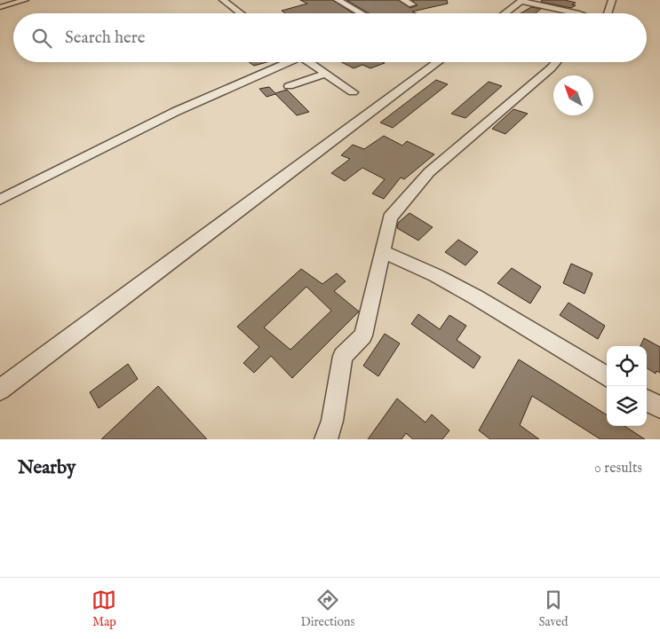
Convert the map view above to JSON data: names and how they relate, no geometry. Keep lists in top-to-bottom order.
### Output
{
  "north": "top left",
  "page": {
    "search": "Search here",
    "heading": ["Nearby", "0 results"],
    "nav": ["Map", "Directions", "Saved"]
  }
}
